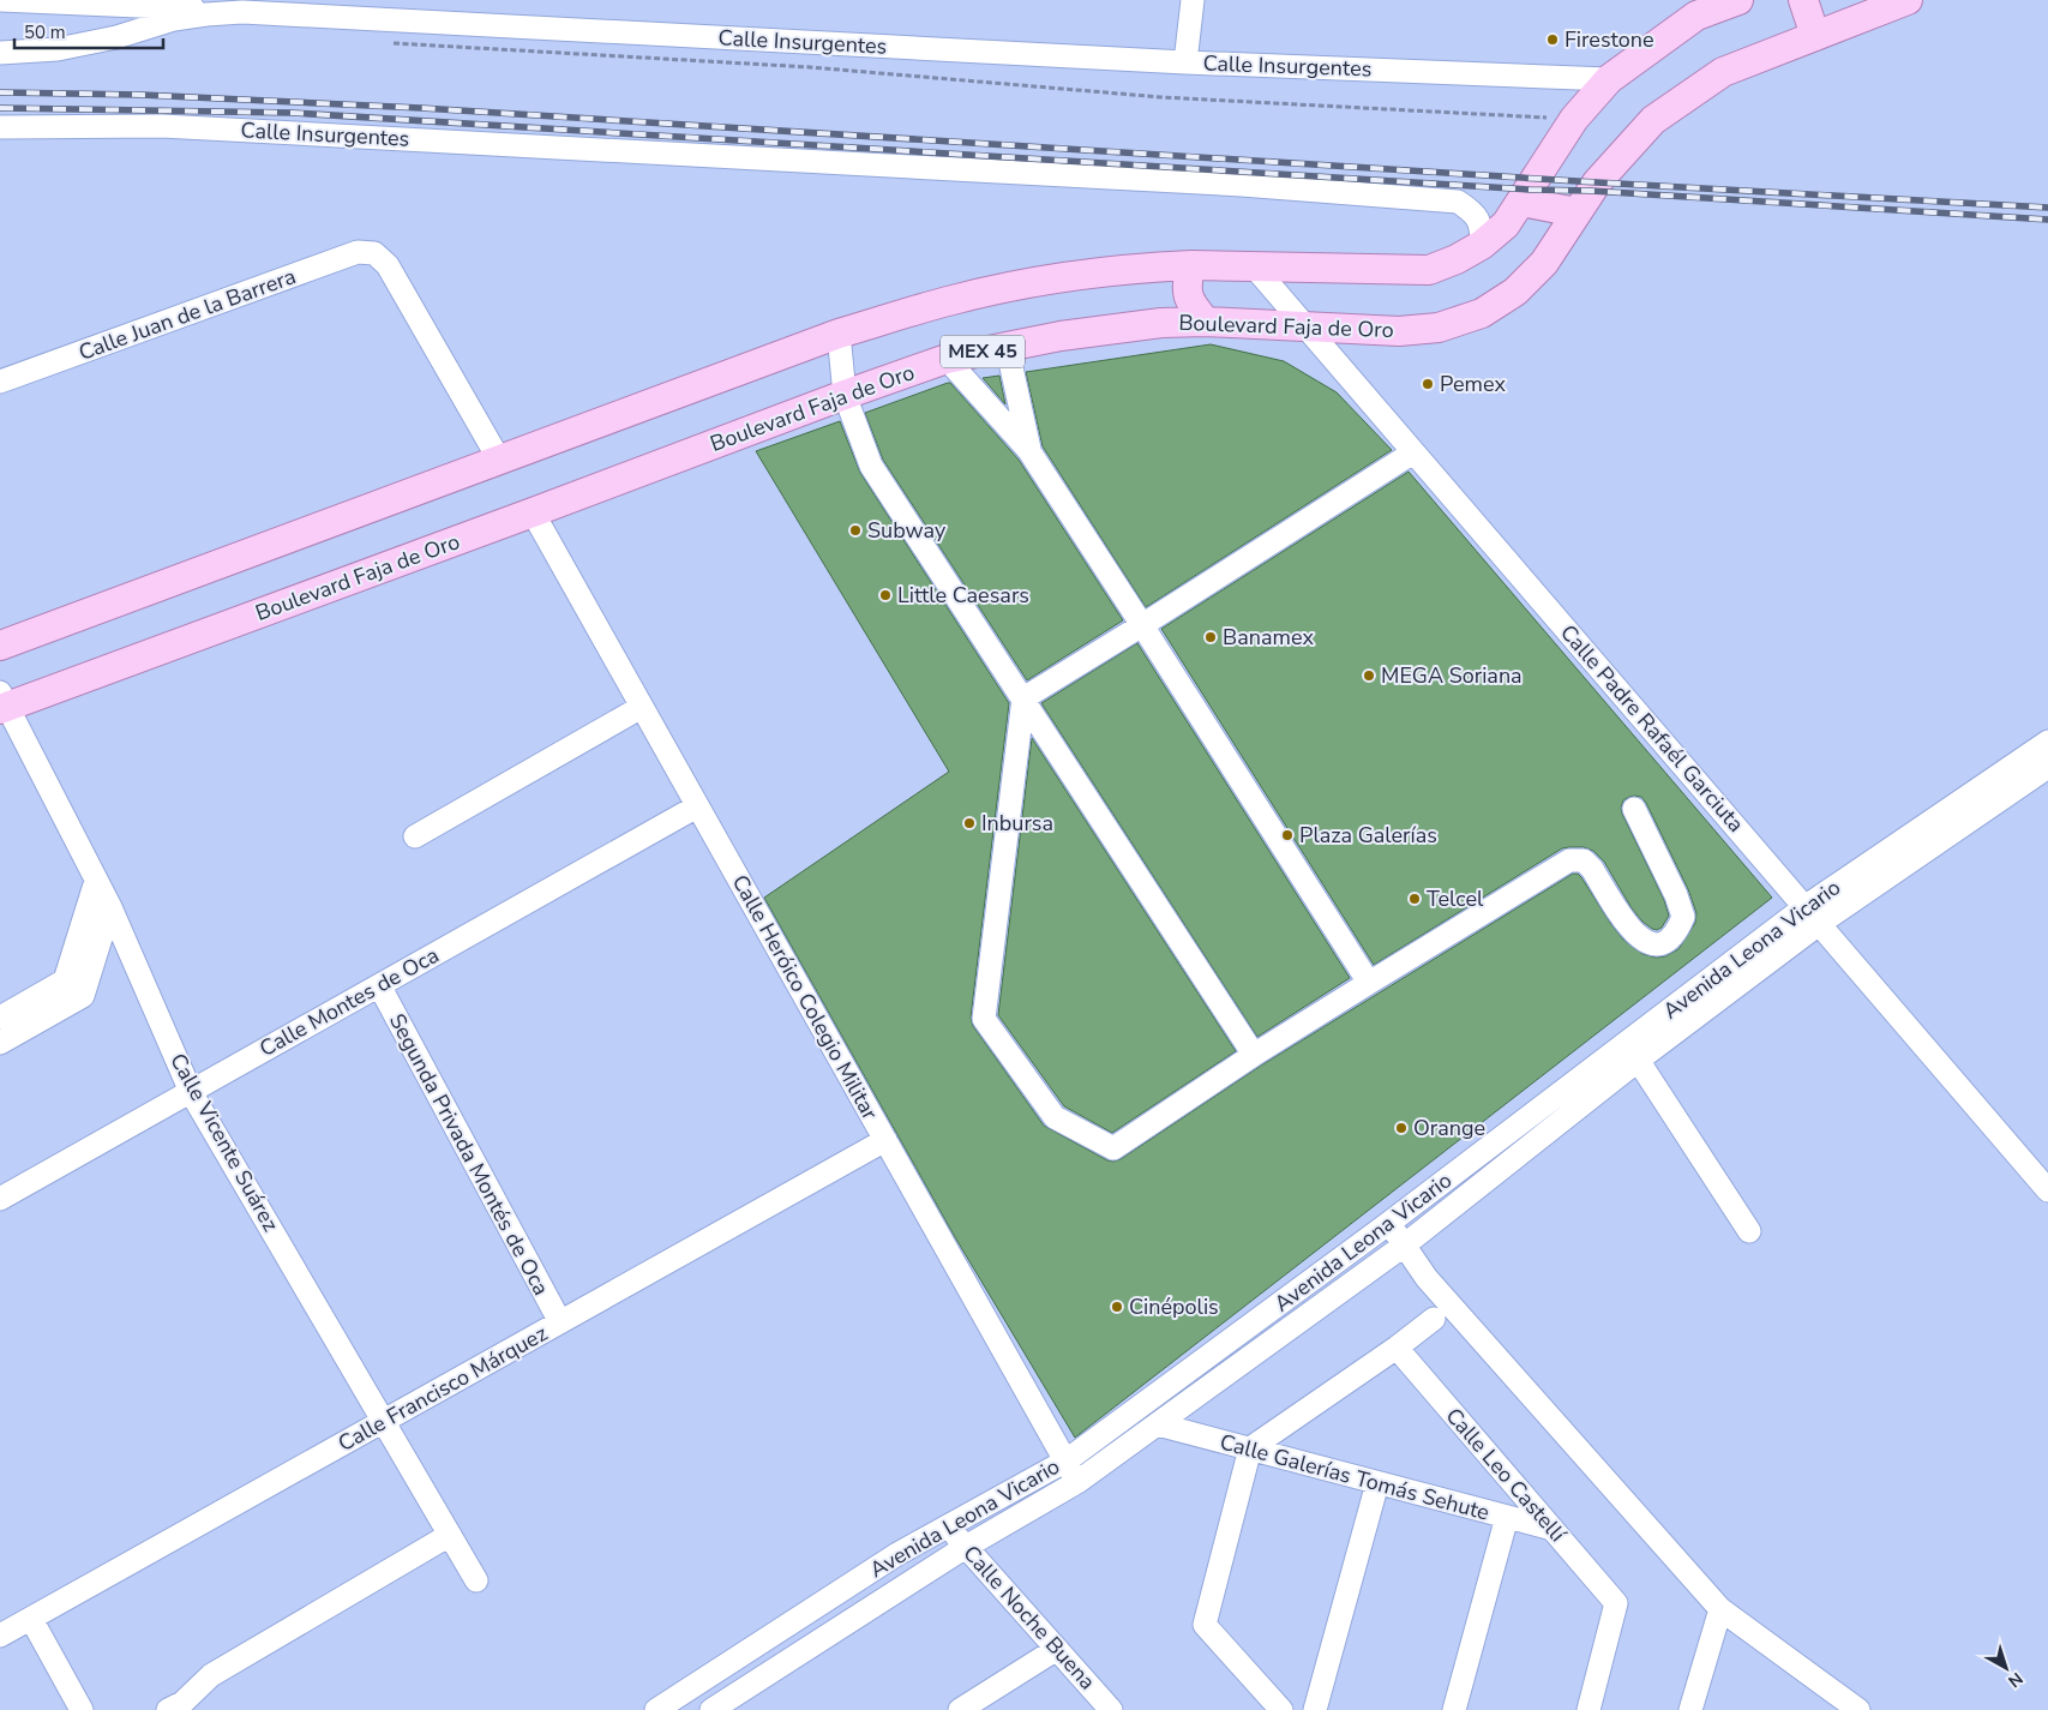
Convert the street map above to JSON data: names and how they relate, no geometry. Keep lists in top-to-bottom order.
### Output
{
  "streets": {
    "main road": ["Boulevard Faja de Oro", "MEX 45"],
    "street": [
      "Calle Insurgentes",
      "Calle Juan de la Barrera",
      "Calle Padre Rafaél Garciuta",
      "Avenida Leona Vicario",
      "Calle Heróico Colegio Militar",
      "Calle Montes de Oca",
      "Calle Vicente Suárez",
      "Segunda Privada Montés de Oca",
      "Calle Francisco Márquez",
      "Calle Leo Castellí",
      "Calle Galerías Tomás Sehute",
      "Calle Noche Buena"
    ]
  },
  "crossings": [
    ["Calle Insurgentes", "MEX 45"],
    ["Calle Juan de la Barrera", "MEX 45"],
    ["Boulevard Faja de Oro", "Calle Padre Rafaél Garciuta"],
    ["Boulevard Faja de Oro", "Calle Heróico Colegio Militar"],
    ["Boulevard Faja de Oro", "Calle Vicente Suárez"],
    ["MEX 45", "Calle Padre Rafaél Garciuta"],
    ["Calle Padre Rafaél Garciuta", "Avenida Leona Vicario"],
    ["Avenida Leona Vicario", "Calle Heróico Colegio Militar"],
    ["Avenida Leona Vicario", "Calle Galerías Tomás Sehute"],
    ["Avenida Leona Vicario", "Calle Noche Buena"],
    ["Calle Heróico Colegio Militar", "Calle Montes de Oca"],
    ["Calle Heróico Colegio Militar", "Calle Francisco Márquez"],
    ["Calle Montes de Oca", "Calle Vicente Suárez"],
    ["Calle Montes de Oca", "Segunda Privada Montés de Oca"],
    ["Calle Vicente Suárez", "Calle Francisco Márquez"],
    ["Segunda Privada Montés de Oca", "Calle Francisco Márquez"],
    ["Calle Leo Castellí", "Calle Galerías Tomás Sehute"]
  ],
  "places": [
    "Firestone",
    "Pemex",
    "Subway",
    "Little Caesars",
    "Banamex",
    "MEGA Soriana",
    "Inbursa",
    "Plaza Galerías",
    "Telcel",
    "Orange",
    "Cinépolis"
  ],
  "scale_bar": "50 m",
  "north": "bottom right"
}
